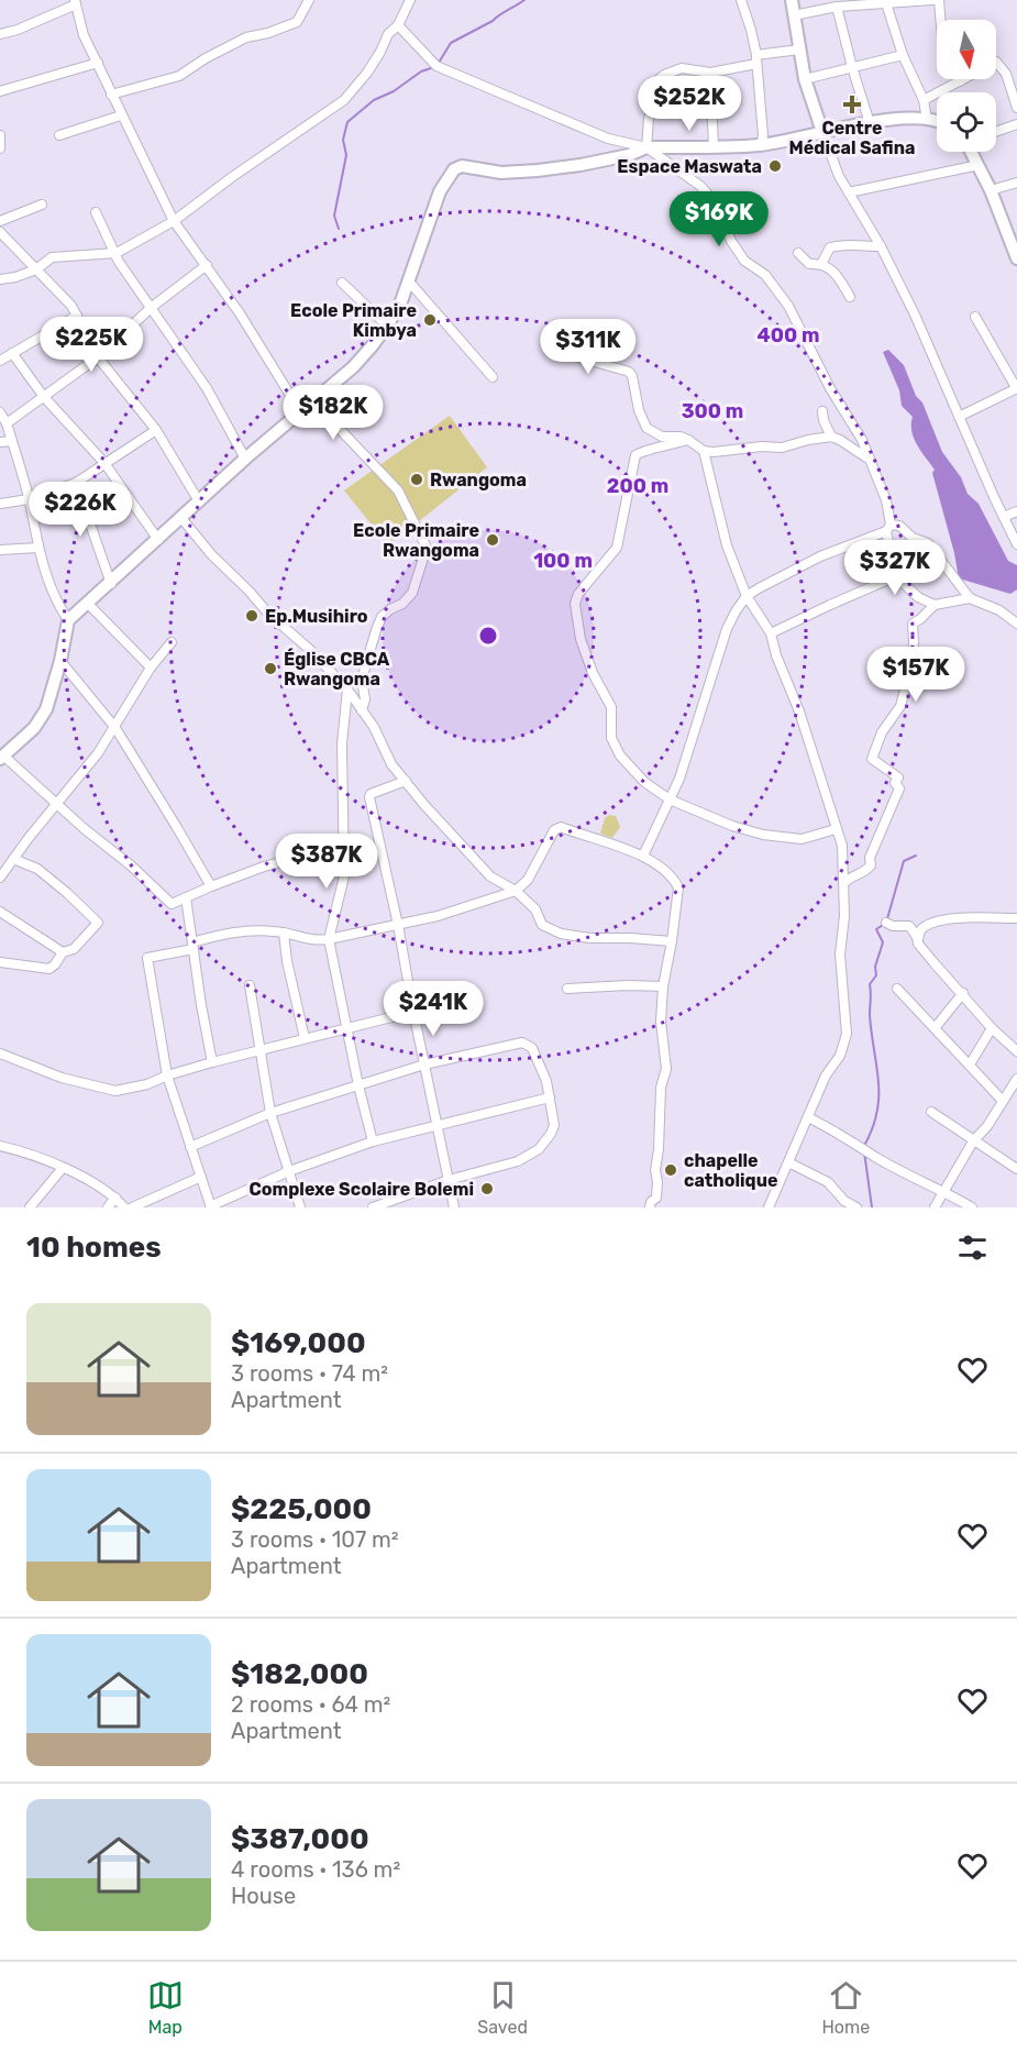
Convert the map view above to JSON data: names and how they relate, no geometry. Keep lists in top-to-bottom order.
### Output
{
  "places": {
    "health": ["Centre Médical Safina"],
    "other": [
      "Espace Maswata",
      "Ecole Primaire Kimbya",
      "Rwangoma",
      "Ecole Primaire Rwangoma",
      "Ep.Musihiro",
      "Église CBCA Rwangoma",
      "chapelle catholique",
      "Complexe Scolaire Bolemi"
    ]
  },
  "north": "bottom",
  "page": {
    "price": [
      "$252K",
      "$169K",
      "$225K",
      "$311K",
      "$182K",
      "$226K",
      "$327K",
      "$157K",
      "$387K",
      "$241K"
    ],
    "heading": "10 homes",
    "list": [
      {
        "name": "$169,000",
        "note": "3 rooms · 74 m² · Apartment"
      },
      {
        "name": "$225,000",
        "note": "3 rooms · 107 m² · Apartment"
      },
      {
        "name": "$182,000",
        "note": "2 rooms · 64 m² · Apartment"
      },
      {
        "name": "$387,000",
        "note": "4 rooms · 136 m² · House"
      }
    ],
    "tabs": ["Map", "Saved", "Home"]
  },
  "rings": [
    "400 m",
    "300 m",
    "200 m",
    "100 m"
  ]
}
